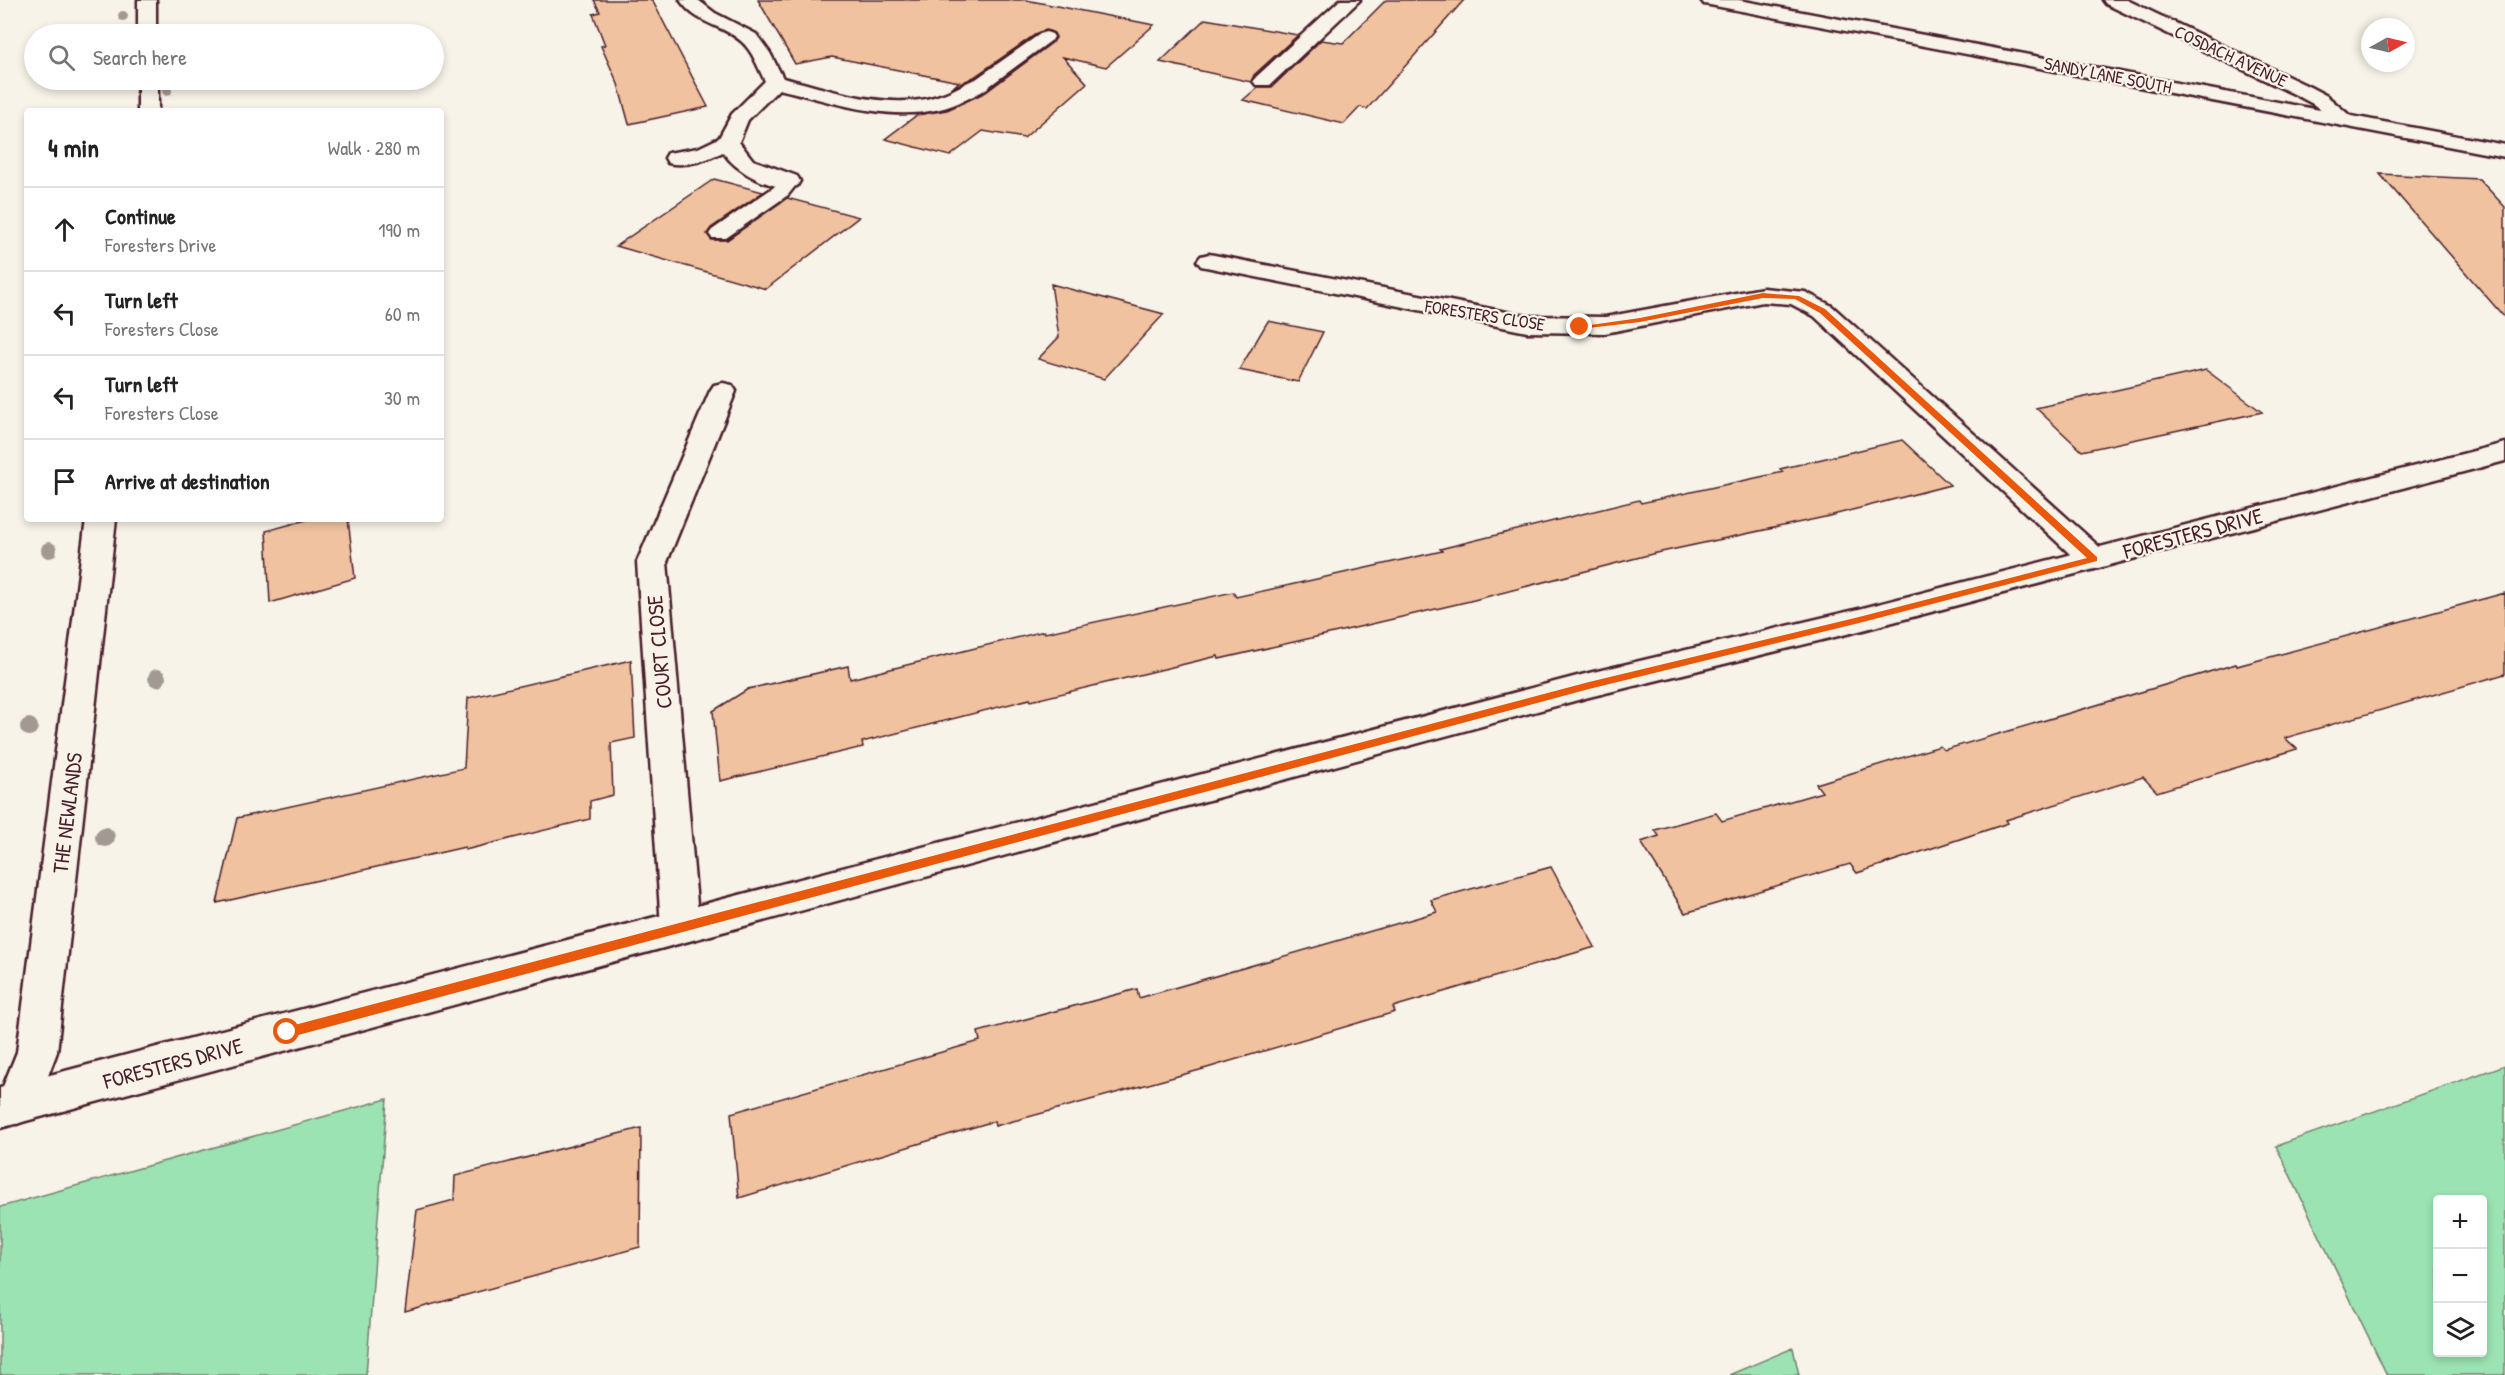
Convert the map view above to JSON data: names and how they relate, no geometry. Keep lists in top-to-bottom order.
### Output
{
  "streets": {
    "street": [
      "COSDACH AVENUE",
      "SANDY LANE SOUTH",
      "FORESTERS CLOSE",
      "FORESTERS DRIVE",
      "COURT CLOSE",
      "THE NEWLANDS"
    ]
  },
  "crossings": [
    ["COSDACH AVENUE", "SANDY LANE SOUTH"],
    ["FORESTERS CLOSE", "FORESTERS DRIVE"],
    ["FORESTERS DRIVE", "COURT CLOSE"],
    ["FORESTERS DRIVE", "THE NEWLANDS"]
  ],
  "north": "right",
  "page": {
    "search": "Search here",
    "heading": ["4 min", "Walk · 280 m"],
    "list": [
      ["Continue", "Foresters Drive", "190 m"],
      ["Turn left", "Foresters Close", "60 m"],
      ["Turn left", "Foresters Close", "30 m"],
      "Arrive at destination"
    ],
    "map_buttons": ["+", "−"]
  }
}
